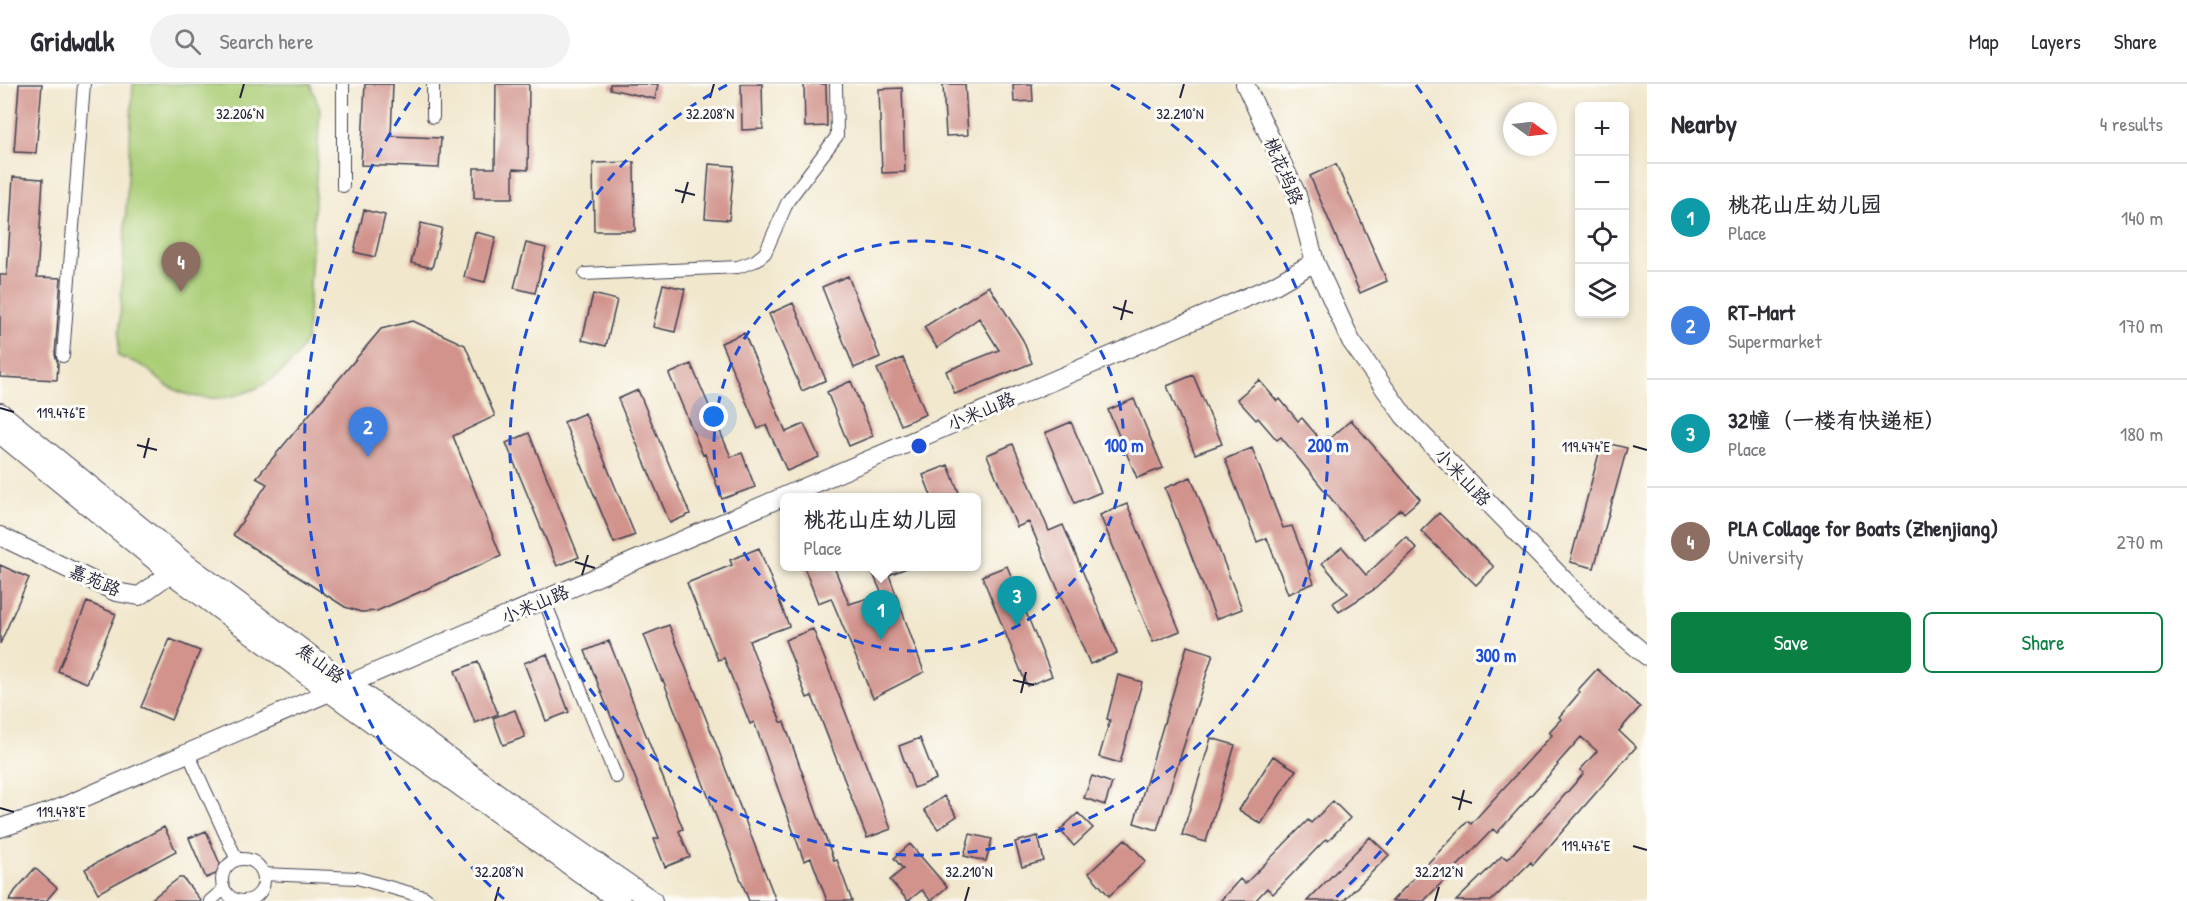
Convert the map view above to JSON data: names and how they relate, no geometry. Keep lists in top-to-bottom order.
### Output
{
  "streets": {
    "main road": ["焦山路"],
    "street": ["桃花坞路", "小米山路", "嘉苑路"]
  },
  "crossings": [
    ["桃花坞路", "小米山路"],
    ["小米山路", "焦山路"],
    ["嘉苑路", "焦山路"]
  ],
  "north": "right",
  "page": {
    "header": "Gridwalk",
    "search": "Search here",
    "nav": ["Map", "Layers", "Share"],
    "heading": ["Nearby", "4 results"],
    "map_buttons": ["+", "−"],
    "list": [
      {
        "mark": "1",
        "name": "桃花山庄幼儿园",
        "note": "Place",
        "value": "140 m"
      },
      {
        "mark": "2",
        "name": "RT-Mart",
        "note": "Supermarket",
        "value": "170 m"
      },
      {
        "mark": "3",
        "name": "32幢（一楼有快递柜）",
        "note": "Place",
        "value": "180 m"
      },
      {
        "mark": "4",
        "name": "PLA Collage for Boats (Zhenjiang)",
        "note": "University",
        "value": "270 m"
      }
    ],
    "pins": [
      "4",
      "2",
      "3",
      "1"
    ],
    "popup": ["桃花山庄幼儿园", "Place"],
    "buttons": ["Save", "Share"]
  },
  "coordinates": [
    "32.206°N",
    "32.208°N",
    "32.210°N",
    "119.476°E",
    "119.474°E",
    "119.478°E",
    "32.212°N"
  ],
  "rings": ["100 m", "200 m", "300 m"]
}
